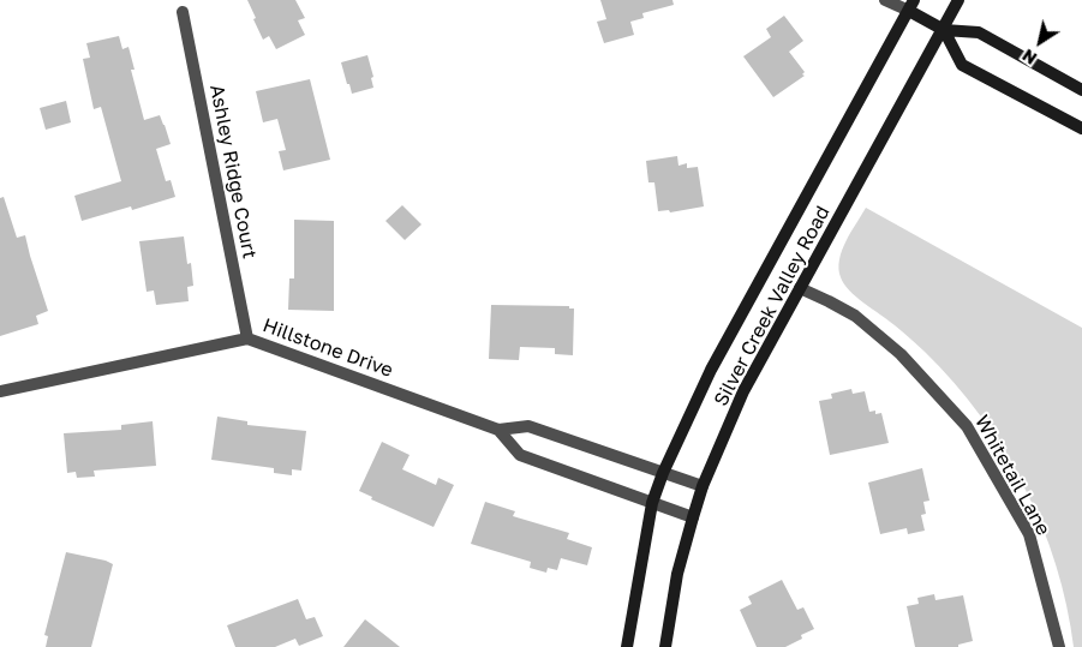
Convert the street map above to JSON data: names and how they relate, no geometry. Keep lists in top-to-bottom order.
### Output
{
  "streets": {
    "main road": ["Silver Creek Valley Road"],
    "street": ["Ashley Ridge Court", "Hillstone Drive", "Whitetail Lane"]
  },
  "crossings": [
    ["Ashley Ridge Court", "Hillstone Drive"],
    ["Silver Creek Valley Road", "Hillstone Drive"],
    ["Silver Creek Valley Road", "Whitetail Lane"]
  ],
  "north": "bottom left"
}
